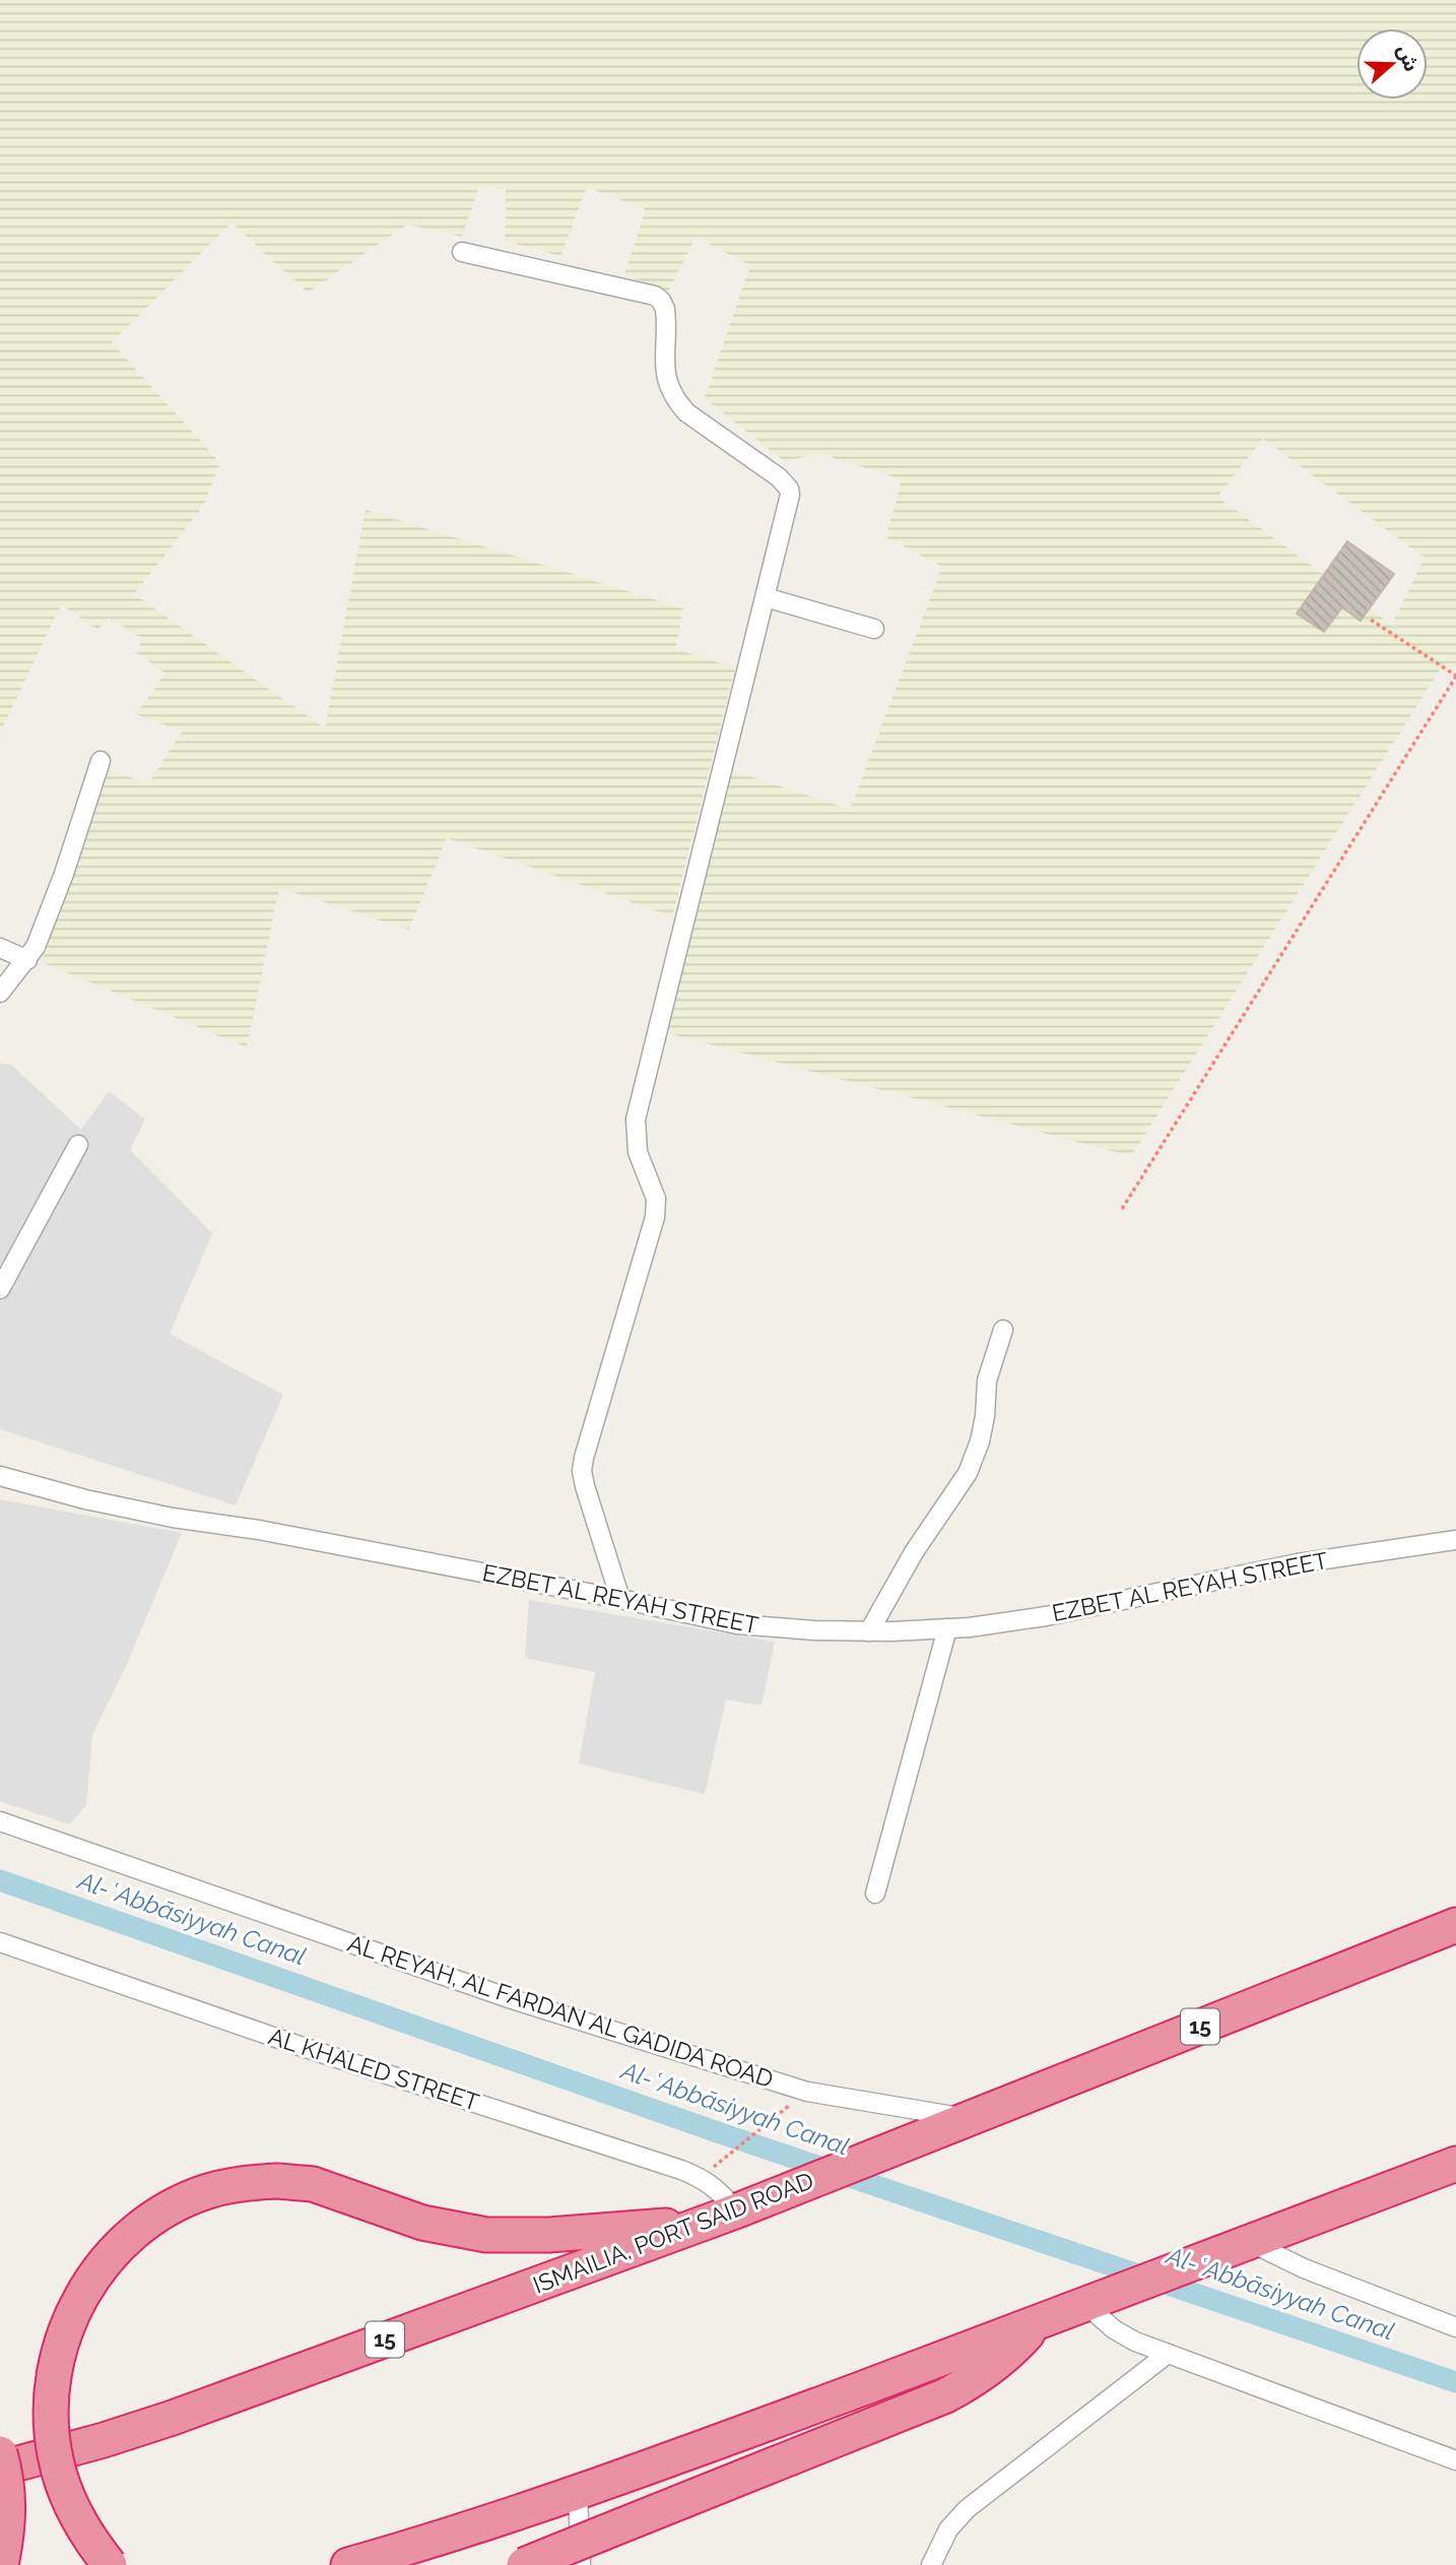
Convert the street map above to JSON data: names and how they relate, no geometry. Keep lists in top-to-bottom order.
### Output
{
  "streets": {
    "highway": ["15", "ISMAILIA, PORT SAID ROAD"],
    "street": ["EZBET AL REYAH STREET", "AL REYAH, AL FARDAN AL GADIDA ROAD", "AL KHALED STREET"]
  },
  "crossings": [
    ["AL REYAH, AL FARDAN AL GADIDA ROAD", "ISMAILIA, PORT SAID ROAD"],
    ["AL KHALED STREET", "ISMAILIA, PORT SAID ROAD"]
  ],
  "water": ["Al-ʿAbbāsiyyah Canal"],
  "north": "right"
}
